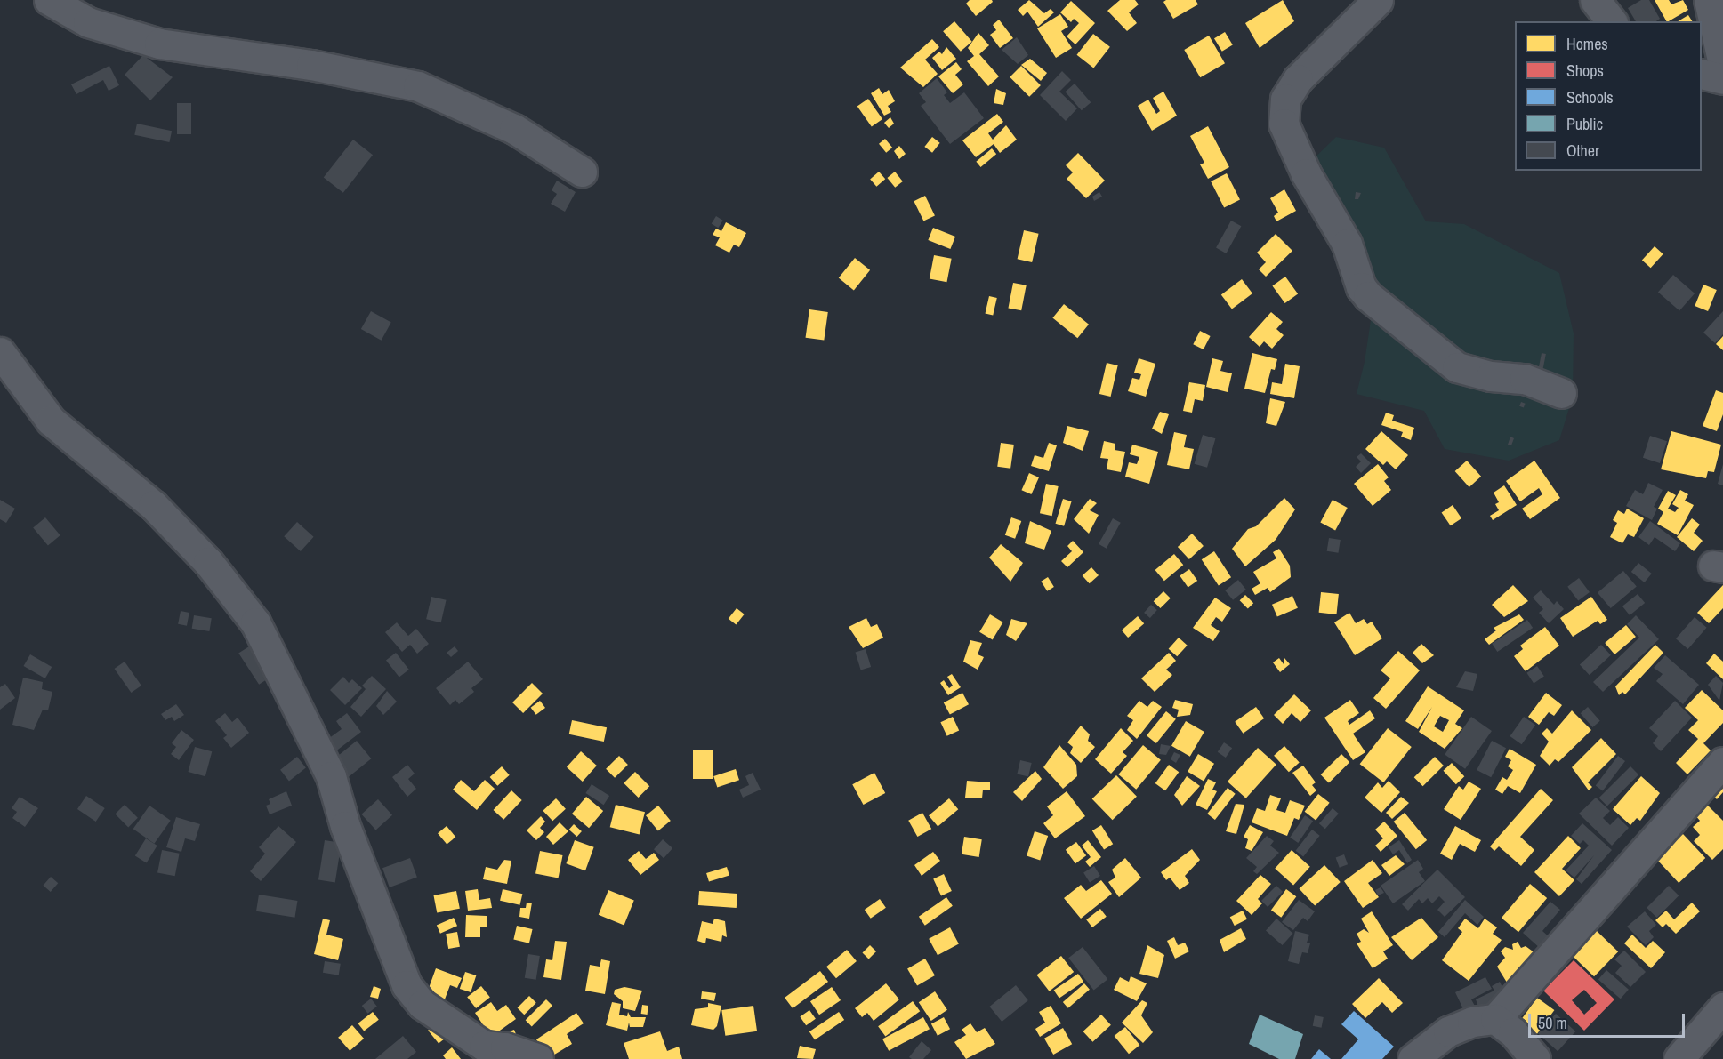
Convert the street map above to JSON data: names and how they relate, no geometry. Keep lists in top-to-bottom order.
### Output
{
  "legend": [
    "Homes",
    "Shops",
    "Schools",
    "Public",
    "Other"
  ],
  "scale_bar": "50 m"
}
